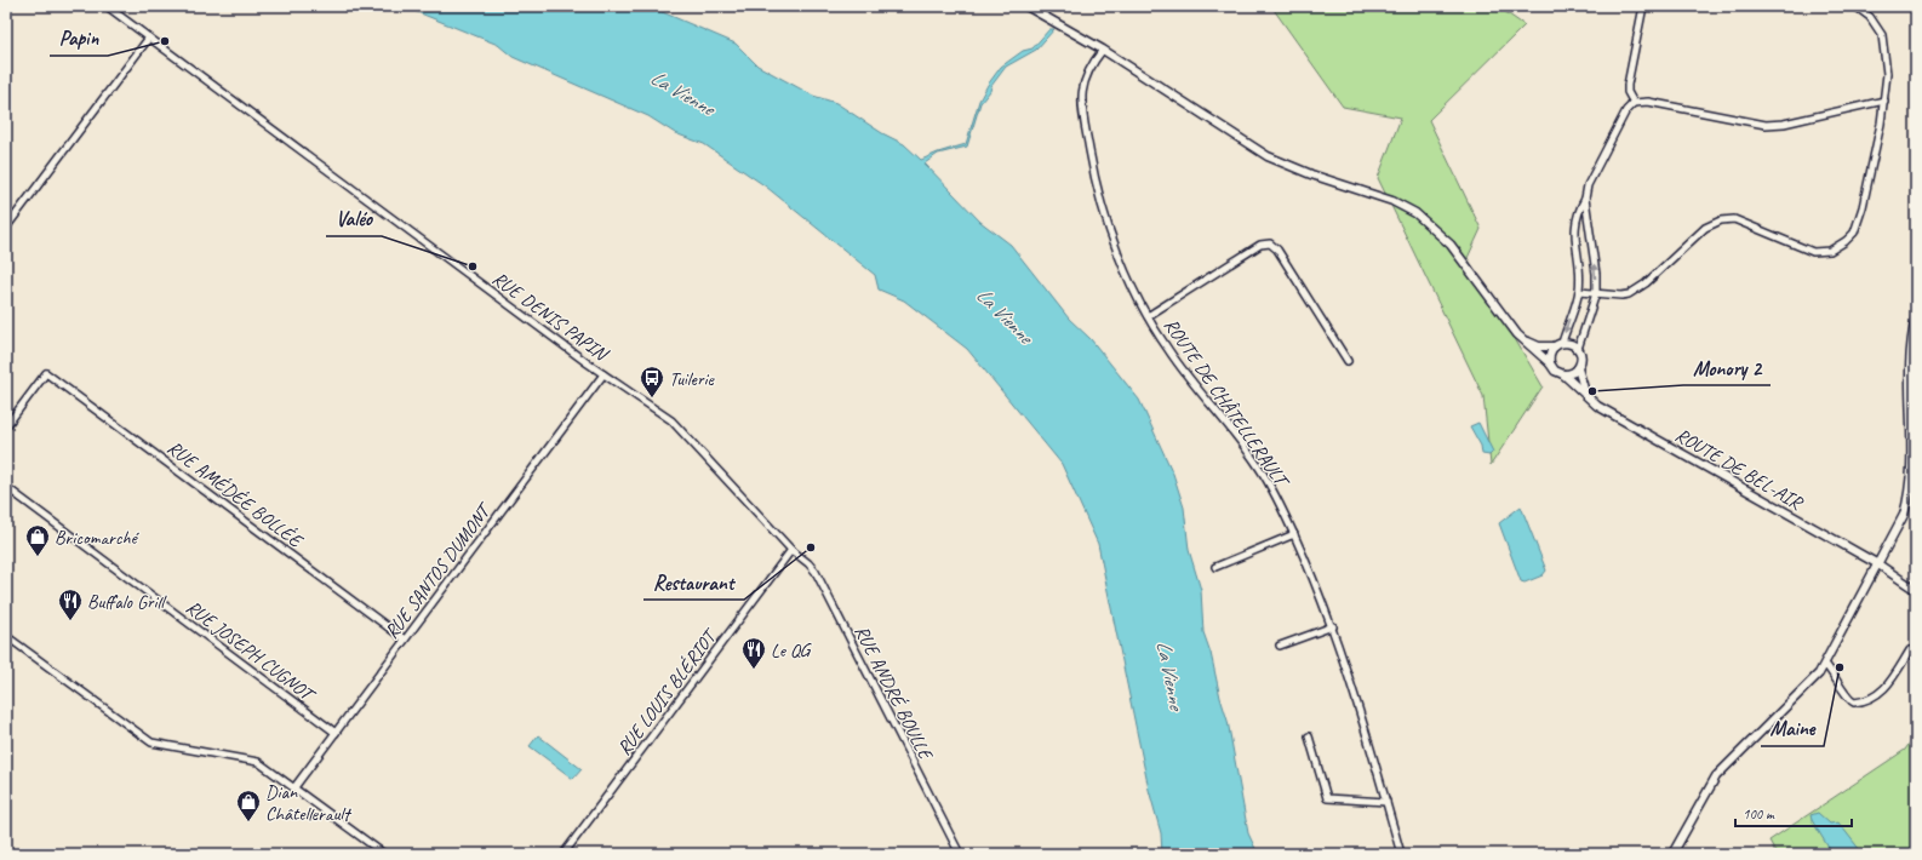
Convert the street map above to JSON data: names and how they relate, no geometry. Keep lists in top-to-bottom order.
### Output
{
  "streets": {
    "street": [
      "RUE DENIS PAPIN",
      "ROUTE DE CHÂTELLERAULT",
      "ROUTE DE BEL-AIR",
      "RUE AMÉDÉE BOLLÉE",
      "RUE SANTOS DUMONT",
      "RUE JOSEPH CUGNOT",
      "RUE ANDRÉ BOULLE",
      "RUE LOUIS BLÉRIOT"
    ]
  },
  "crossings": [
    ["RUE DENIS PAPIN", "RUE SANTOS DUMONT"],
    ["RUE DENIS PAPIN", "RUE ANDRÉ BOULLE"],
    ["RUE DENIS PAPIN", "RUE LOUIS BLÉRIOT"],
    ["RUE AMÉDÉE BOLLÉE", "RUE SANTOS DUMONT"],
    ["RUE SANTOS DUMONT", "RUE JOSEPH CUGNOT"],
    ["RUE ANDRÉ BOULLE", "RUE LOUIS BLÉRIOT"]
  ],
  "water": ["La Vienne"],
  "places": {
    "other": [
      "Papin",
      "Valéo",
      "Monory 2",
      "Restaurant",
      "Maine"
    ],
    "bus stop": ["Tuilerie"],
    "shop": ["Bricomarché", "Dian Châtellerault"],
    "restaurant": ["Buffalo Grill", "Le QG"]
  },
  "scale_bar": "100 m"
}
